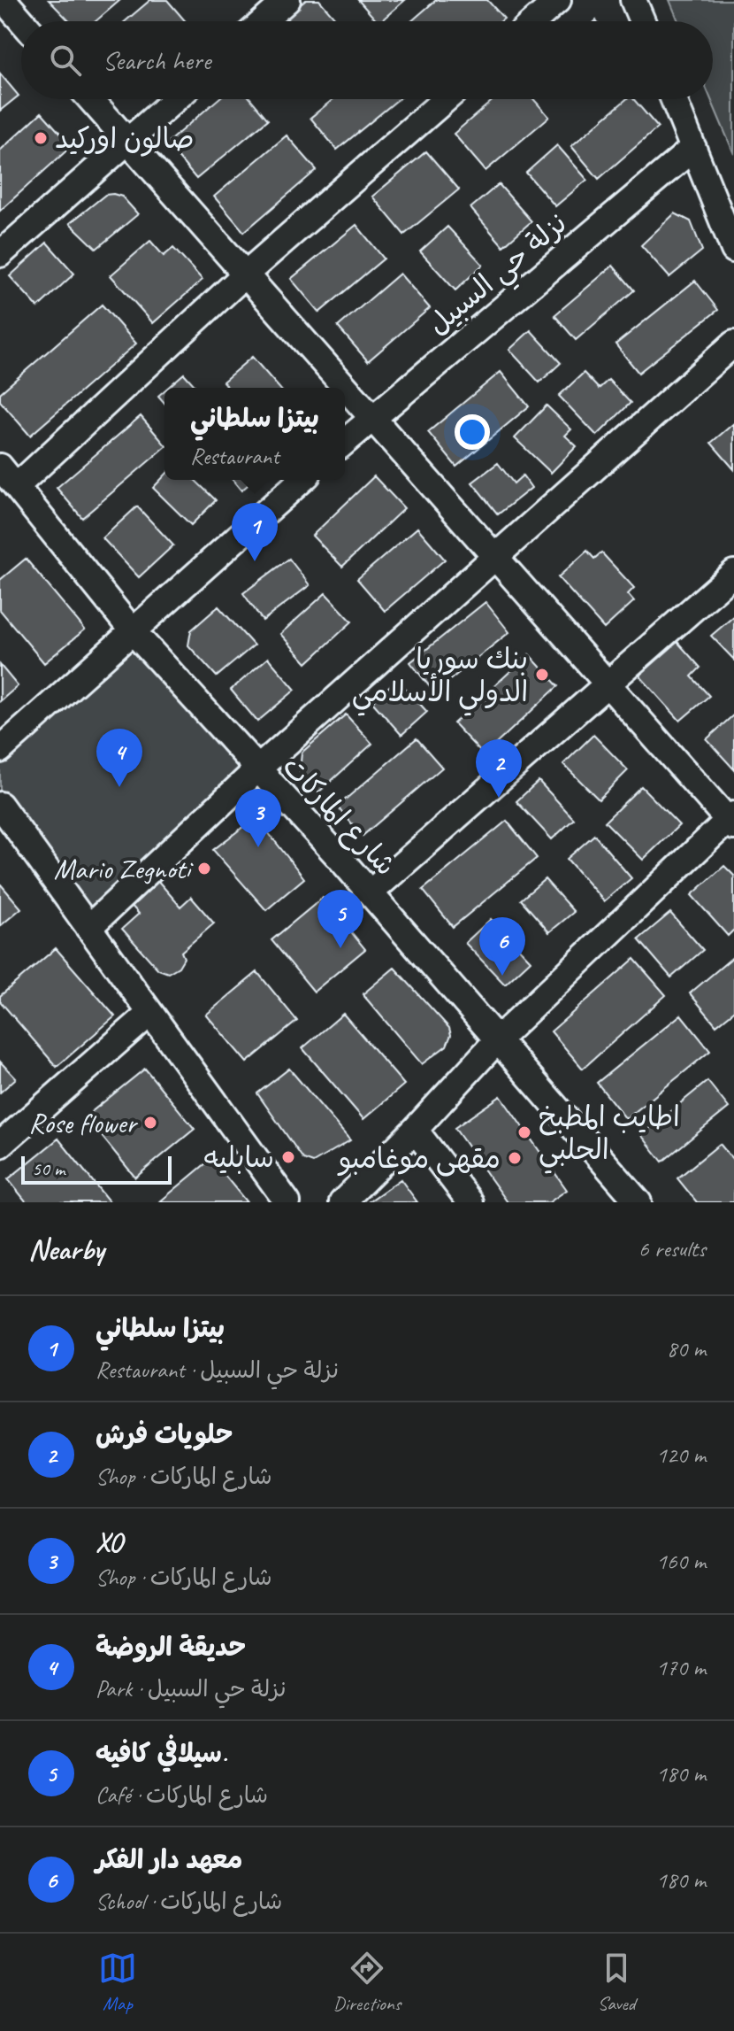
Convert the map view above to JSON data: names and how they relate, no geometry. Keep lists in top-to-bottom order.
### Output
{
  "streets": {
    "street": ["نزلة حي السبيل", "شارع الماركات"]
  },
  "places": [
    "صالون اوركيد",
    "بنك سوريا الدولي الأسلامي",
    "Mario Zegnoti",
    "Rose flower",
    "اطايب المطبخ الحلبي",
    "سابليه",
    "مقهى موغامبو"
  ],
  "scale_bar": "50 m",
  "page": {
    "search": "Search here",
    "popup": ["بيتزا سلطاني", "Restaurant"],
    "pins": [
      "1",
      "4",
      "2",
      "3",
      "5",
      "6"
    ],
    "scale": "50 m",
    "heading": ["Nearby", "6 results"],
    "list": [
      {
        "mark": "1",
        "name": "بيتزا سلطاني",
        "note": "Restaurant · نزلة حي السبيل",
        "value": "80 m"
      },
      {
        "mark": "2",
        "name": "حلويات فرش",
        "note": "Shop · شارع الماركات",
        "value": "120 m"
      },
      {
        "mark": "3",
        "name": "XO",
        "note": "Shop · شارع الماركات",
        "value": "160 m"
      },
      {
        "mark": "4",
        "name": "حديقة الروضة",
        "note": "Park · نزلة حي السبيل",
        "value": "170 m"
      },
      {
        "mark": "5",
        "name": "سيلافي كافيه.",
        "note": "Café · شارع الماركات",
        "value": "180 m"
      },
      {
        "mark": "6",
        "name": "معهد دار الفكر",
        "note": "School · شارع الماركات",
        "value": "180 m"
      }
    ],
    "nav": ["Map", "Directions", "Saved"]
  }
}
